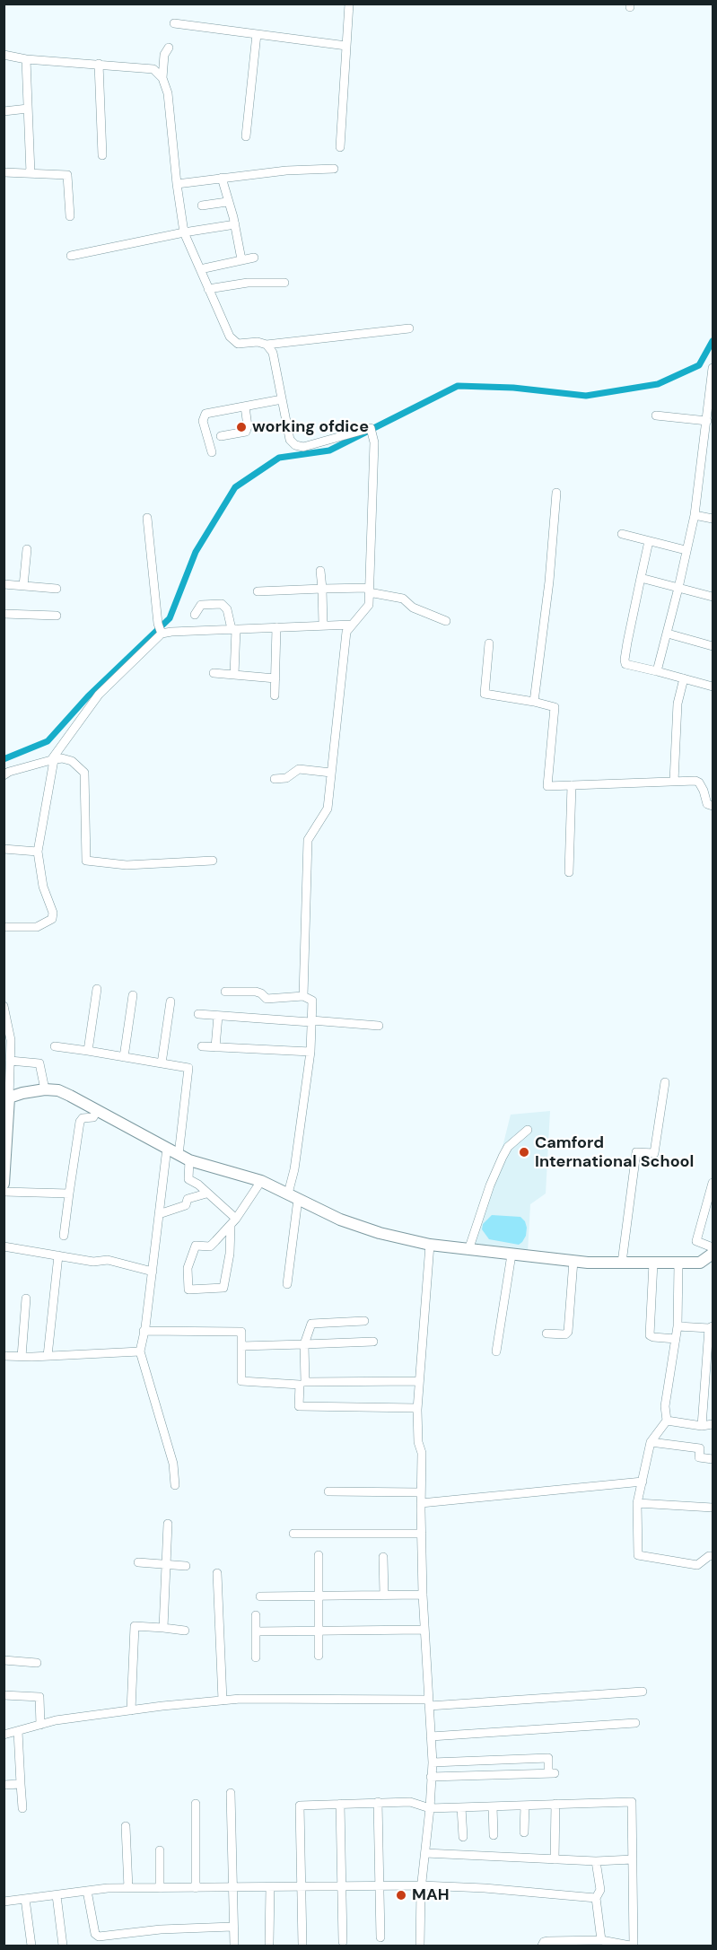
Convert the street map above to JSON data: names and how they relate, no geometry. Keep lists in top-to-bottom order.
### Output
{
  "places": ["working ofdice", "Camford International School", "MAH"]
}
